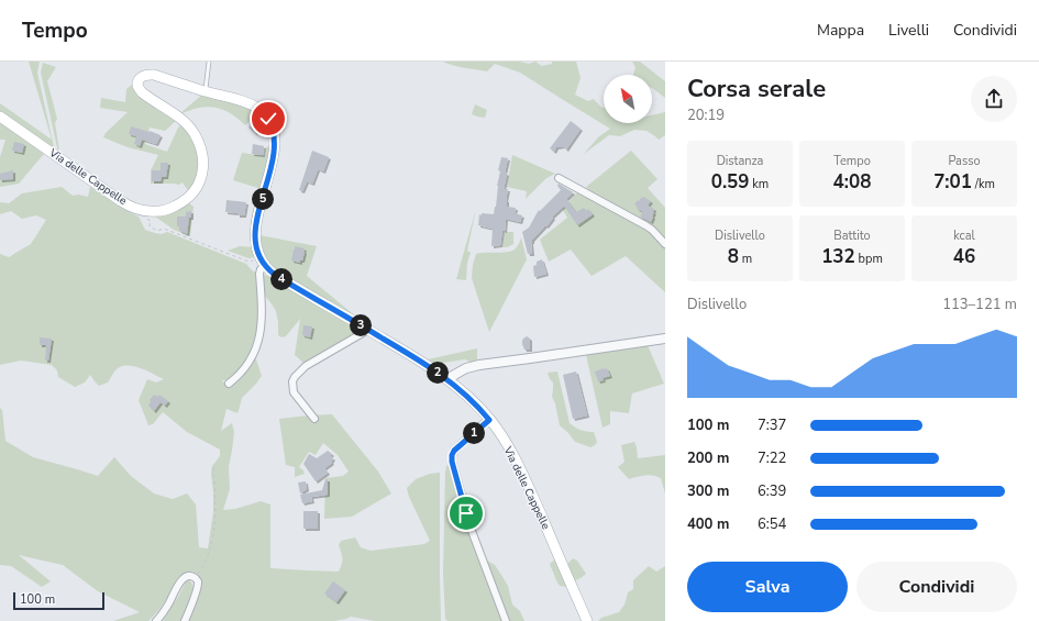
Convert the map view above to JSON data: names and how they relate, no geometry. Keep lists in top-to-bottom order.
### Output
{
  "streets": {
    "main road": ["Via delle Cappelle"]
  },
  "scale_bar": "100 m",
  "north": "top left",
  "page": {
    "header": "Tempo",
    "nav": ["Mappa", "Livelli", "Condividi"],
    "heading": ["Corsa serale", "20:19"],
    "stats": [
      ["Distanza", "0.59 km"],
      ["Tempo", "4:08"],
      ["Passo", "7:01 /km"],
      ["Dislivello", "8 m"],
      ["Battito", "132 bpm"],
      ["kcal", "46"]
    ],
    "pins": [
      "5",
      "4",
      "3",
      "2",
      "1"
    ],
    "chart": ["Dislivello", "113–121 m"],
    "list": [
      {
        "name": "100 m",
        "note": "7:37"
      },
      {
        "name": "200 m",
        "note": "7:22"
      },
      {
        "name": "300 m",
        "note": "6:39"
      },
      {
        "name": "400 m",
        "note": "6:54"
      }
    ],
    "buttons": ["Salva", "Condividi"],
    "scale": "100 m"
  }
}
